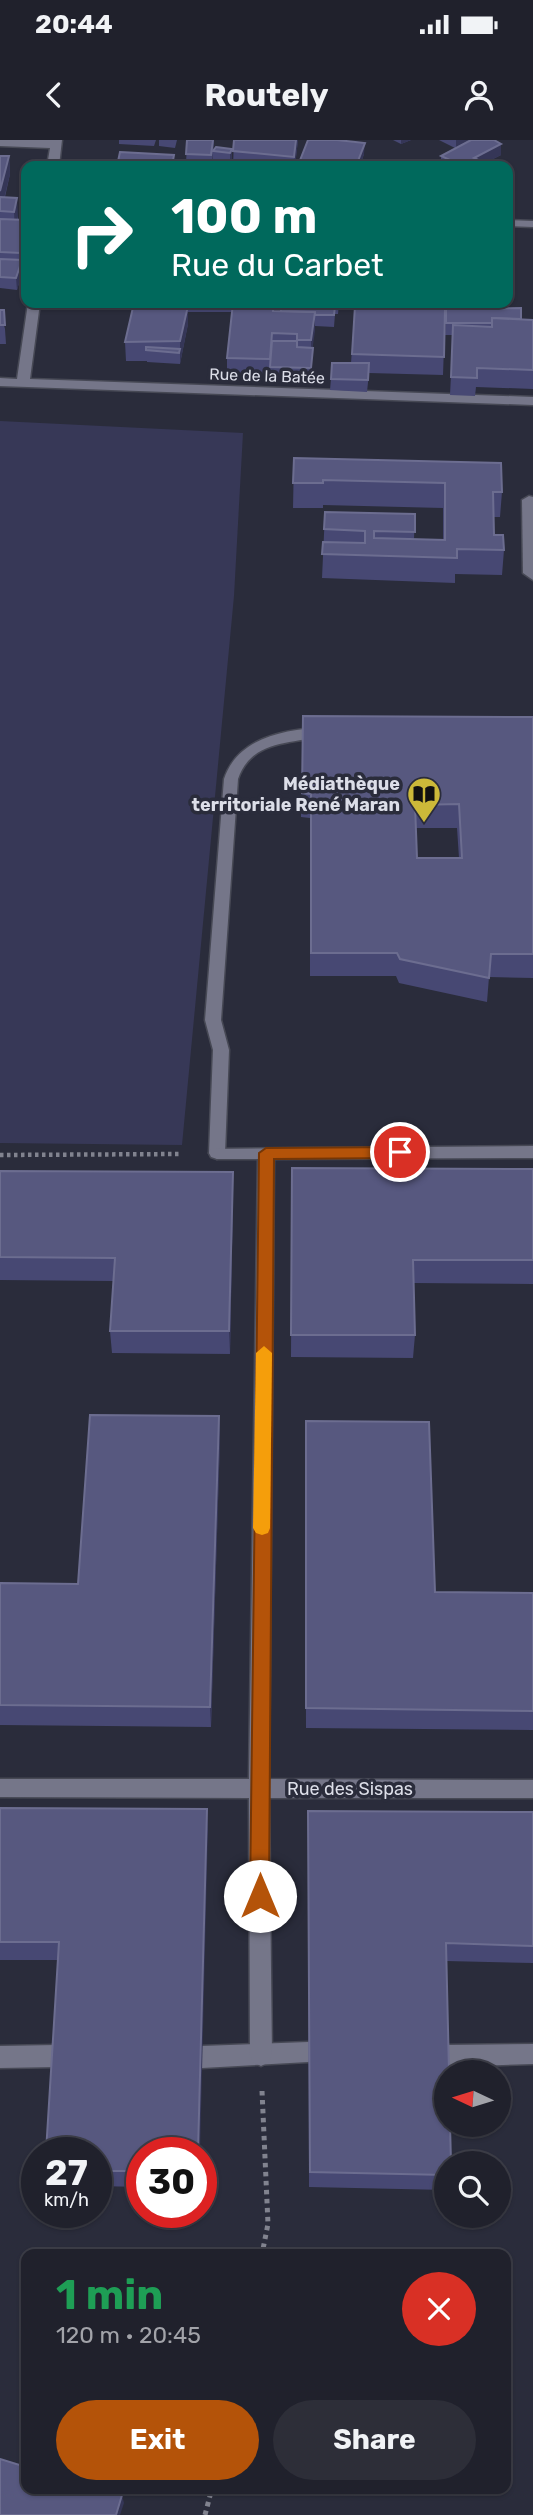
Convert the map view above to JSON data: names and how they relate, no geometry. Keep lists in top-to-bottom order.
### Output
{
  "streets": {
    "street": ["Rue de la Batée", "Rue des Sispas"]
  },
  "places": {
    "library": ["Médiathèque territoriale René Maran"]
  },
  "north": "left",
  "page": {
    "status": "20:44",
    "header": "Routely",
    "turn": ["100 m", "Rue du Carbet"],
    "speed": "27 km/h",
    "limit": "30",
    "heading": ["1 min", "120 m · 20:45"],
    "buttons": ["Exit", "Share"]
  }
}
